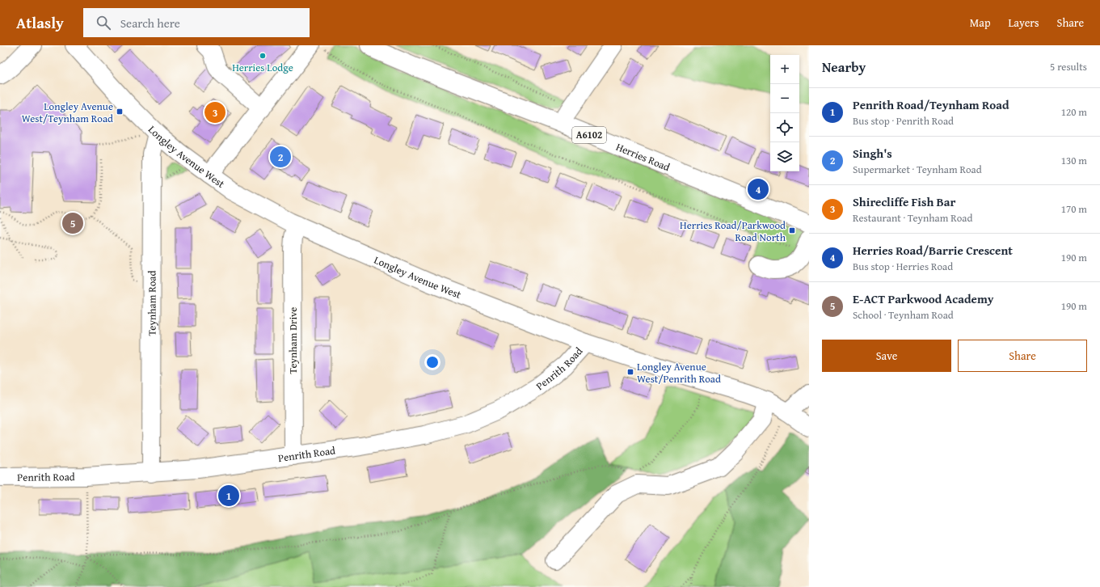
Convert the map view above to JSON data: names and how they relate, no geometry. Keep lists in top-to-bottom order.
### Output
{
  "streets": {
    "street": [
      "A6102",
      "Longley Avenue West",
      "Herries Road",
      "Teynham Road",
      "Teynham Drive",
      "Penrith Road"
    ]
  },
  "crossings": [
    ["Longley Avenue West", "Teynham Road"],
    ["Longley Avenue West", "Teynham Drive"],
    ["Longley Avenue West", "Penrith Road"],
    ["Teynham Road", "Penrith Road"],
    ["Teynham Drive", "Penrith Road"]
  ],
  "places": {
    "other": ["Herries Lodge"],
    "transit": ["Longley Avenue West/Teynham Road", "Herries Road/Parkwood Road North", "Longley Avenue West/Penrith Road"]
  },
  "page": {
    "header": "Atlasly",
    "search": "Search here",
    "nav": ["Map", "Layers", "Share"],
    "heading": ["Nearby", "5 results"],
    "map_buttons": ["+", "−"],
    "list": [
      {
        "mark": "1",
        "name": "Penrith Road/Teynham Road",
        "note": "Bus stop · Penrith Road",
        "value": "120 m"
      },
      {
        "mark": "2",
        "name": "Singh's",
        "note": "Supermarket · Teynham Road",
        "value": "130 m"
      },
      {
        "mark": "3",
        "name": "Shirecliffe Fish Bar",
        "note": "Restaurant · Teynham Road",
        "value": "170 m"
      },
      {
        "mark": "4",
        "name": "Herries Road/Barrie Crescent",
        "note": "Bus stop · Herries Road",
        "value": "190 m"
      },
      {
        "mark": "5",
        "name": "E-ACT Parkwood Academy",
        "note": "School · Teynham Road",
        "value": "190 m"
      }
    ],
    "pins": [
      "3",
      "2",
      "4",
      "5",
      "1"
    ],
    "buttons": ["Save", "Share"]
  }
}
